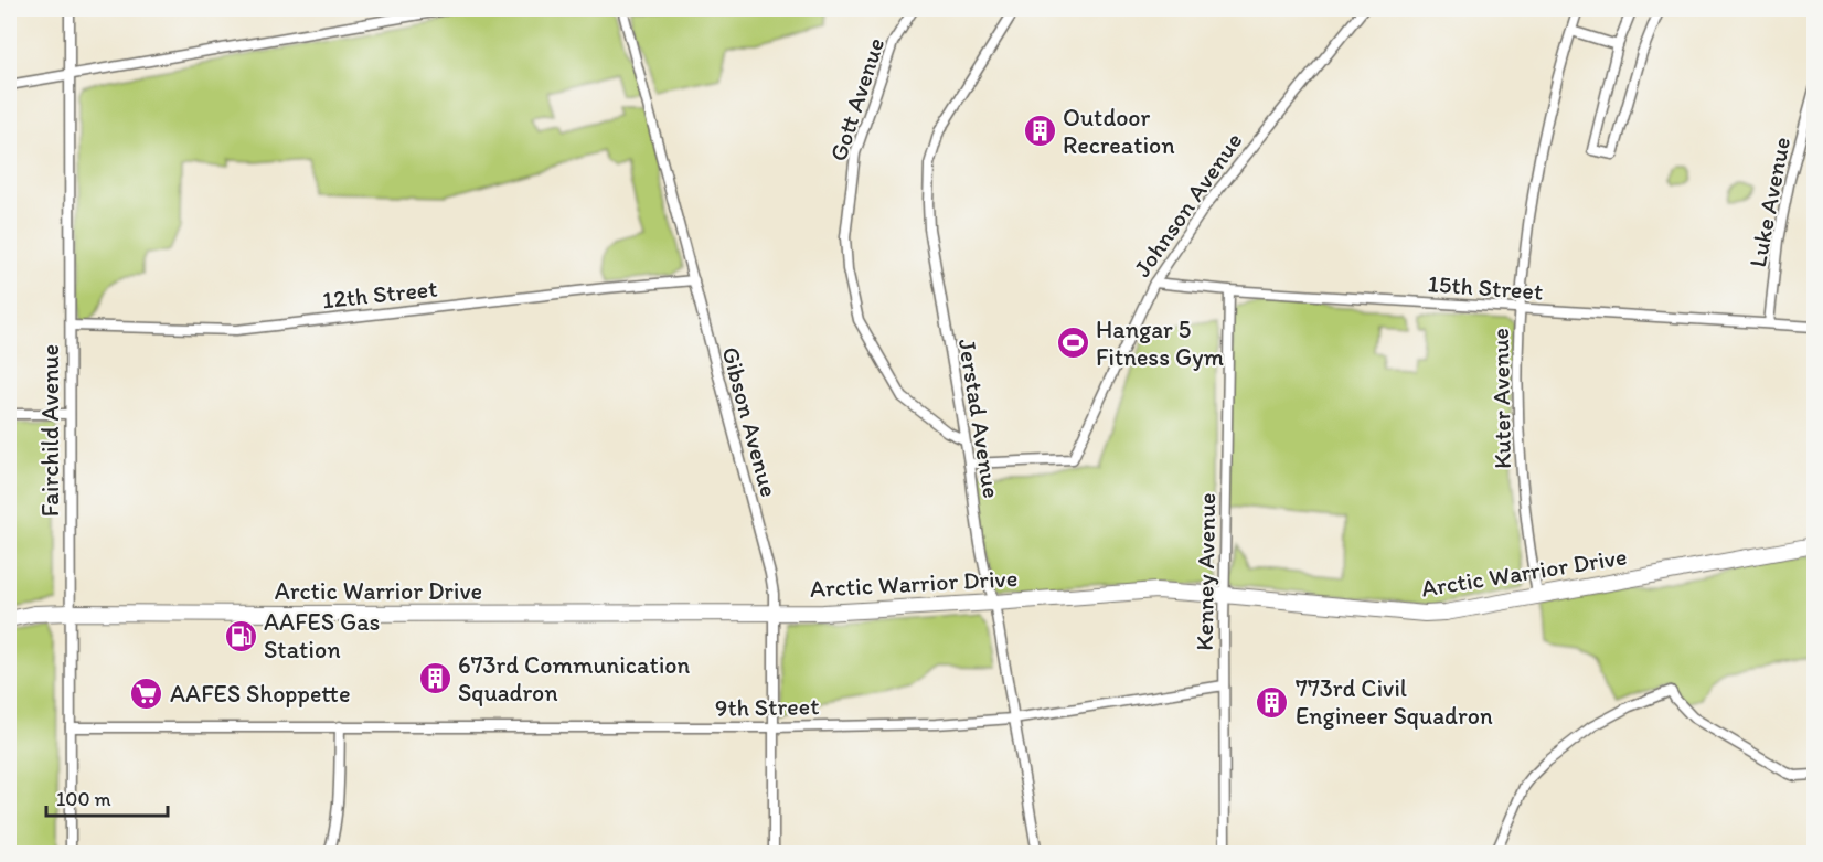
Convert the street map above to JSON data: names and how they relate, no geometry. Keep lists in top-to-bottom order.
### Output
{
  "streets": {
    "main road": ["Arctic Warrior Drive"],
    "street": [
      "Gott Avenue",
      "Luke Avenue",
      "Johnson Avenue",
      "15th Street",
      "12th Street",
      "Kuter Avenue",
      "Jerstad Avenue",
      "Gibson Avenue",
      "Fairchild Avenue",
      "Kenney Avenue",
      "9th Street"
    ]
  },
  "crossings": [
    ["Gott Avenue", "Jerstad Avenue"],
    ["Luke Avenue", "15th Street"],
    ["Johnson Avenue", "15th Street"],
    ["Johnson Avenue", "Jerstad Avenue"],
    ["15th Street", "Kuter Avenue"],
    ["15th Street", "Kenney Avenue"],
    ["12th Street", "Gibson Avenue"],
    ["12th Street", "Fairchild Avenue"],
    ["Kuter Avenue", "Arctic Warrior Drive"],
    ["Jerstad Avenue", "Arctic Warrior Drive"],
    ["Jerstad Avenue", "9th Street"],
    ["Gibson Avenue", "Arctic Warrior Drive"],
    ["Gibson Avenue", "9th Street"],
    ["Fairchild Avenue", "Arctic Warrior Drive"],
    ["Fairchild Avenue", "9th Street"],
    ["Kenney Avenue", "Arctic Warrior Drive"],
    ["Kenney Avenue", "9th Street"]
  ],
  "places": {
    "building": ["Outdoor Recreation", "673rd Communication Squadron", "773rd Civil Engineer Squadron"],
    "sports": ["Hangar 5 Fitness Gym"],
    "fuel station": ["AAFES Gas Station"],
    "supermarket": ["AAFES Shoppette"]
  },
  "scale_bar": "100 m"
}
